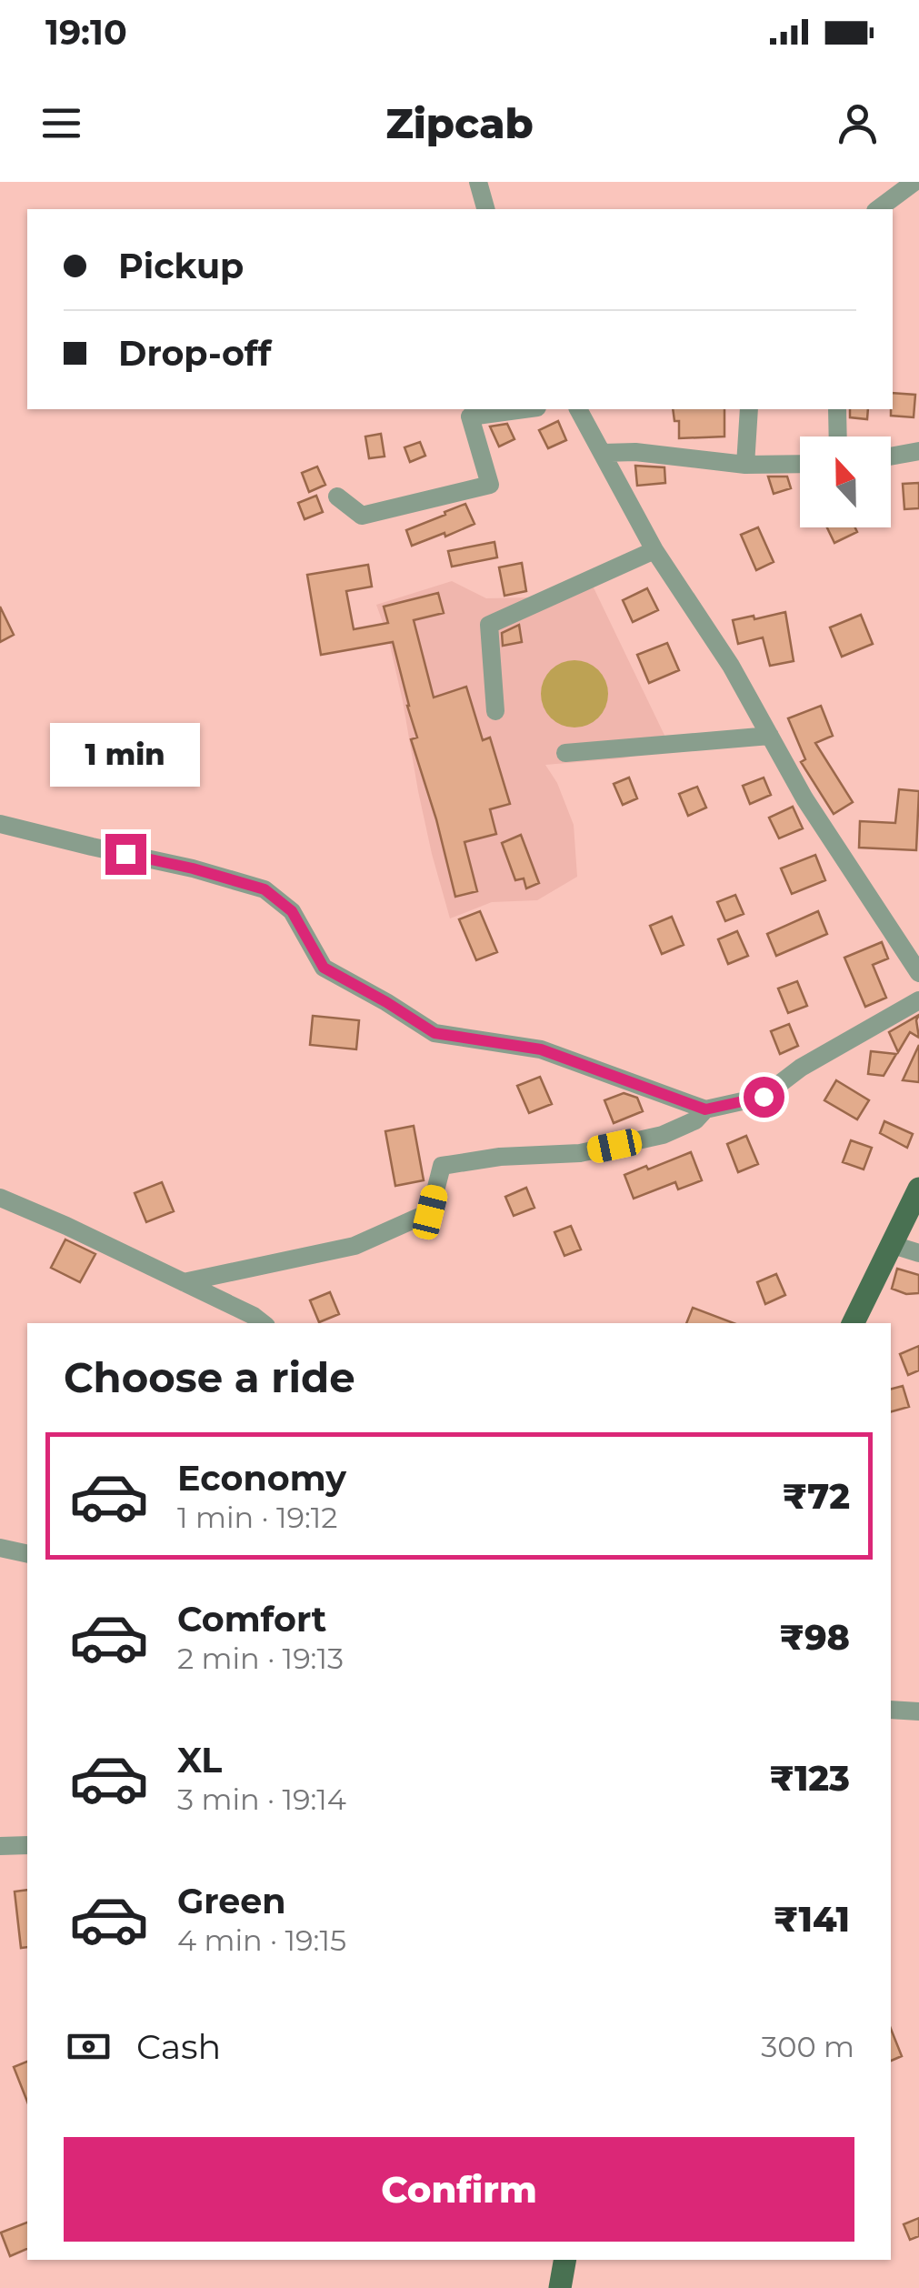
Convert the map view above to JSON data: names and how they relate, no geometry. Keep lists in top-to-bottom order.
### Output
{
  "north": "top",
  "page": {
    "status": "19:10",
    "header": "Zipcab",
    "banner": ["Pickup", "Drop-off"],
    "bubble": "1 min",
    "heading": "Choose a ride",
    "list": [
      {
        "name": "Economy",
        "note": "1 min · 19:12",
        "value": "₹72"
      },
      {
        "name": "Comfort",
        "note": "2 min · 19:13",
        "value": "₹98"
      },
      {
        "name": "XL",
        "note": "3 min · 19:14",
        "value": "₹123"
      },
      {
        "name": "Green",
        "note": "4 min · 19:15",
        "value": "₹141"
      }
    ],
    "pay": ["Cash", "300 m"],
    "buttons": "Confirm"
  }
}
